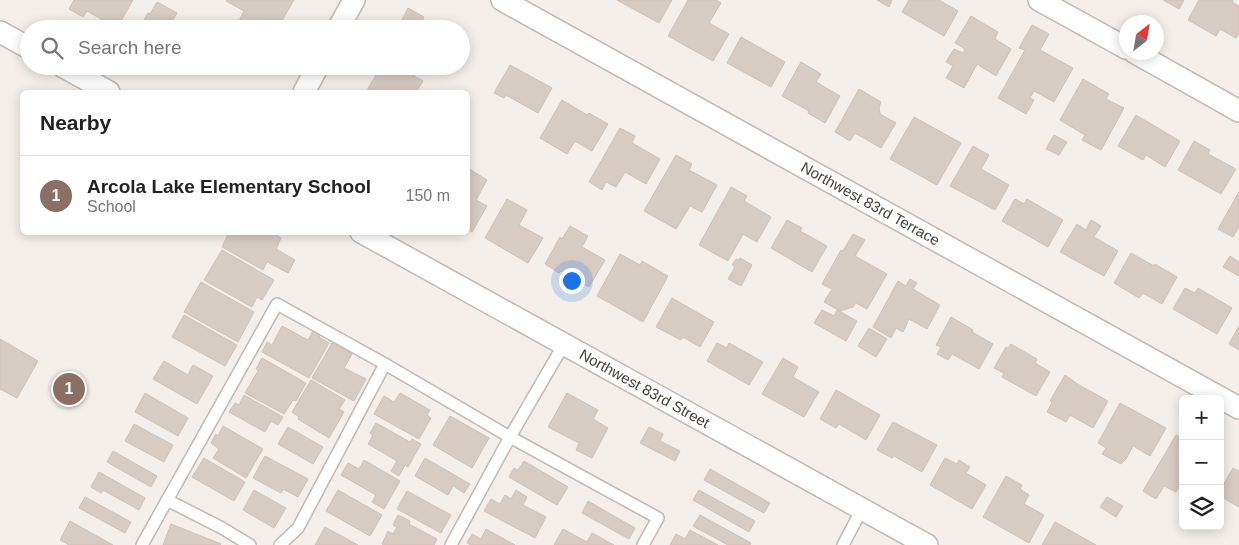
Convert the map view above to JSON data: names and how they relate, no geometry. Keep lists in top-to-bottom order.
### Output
{
  "streets": {
    "street": ["Northwest 83rd Terrace", "Northwest 83rd Street"]
  },
  "north": "top right",
  "page": {
    "search": "Search here",
    "heading": "Nearby",
    "list": [
      {
        "mark": "1",
        "name": "Arcola Lake Elementary School",
        "note": "School",
        "value": "150 m"
      }
    ],
    "pins": "1",
    "map_buttons": ["+", "−"]
  }
}
